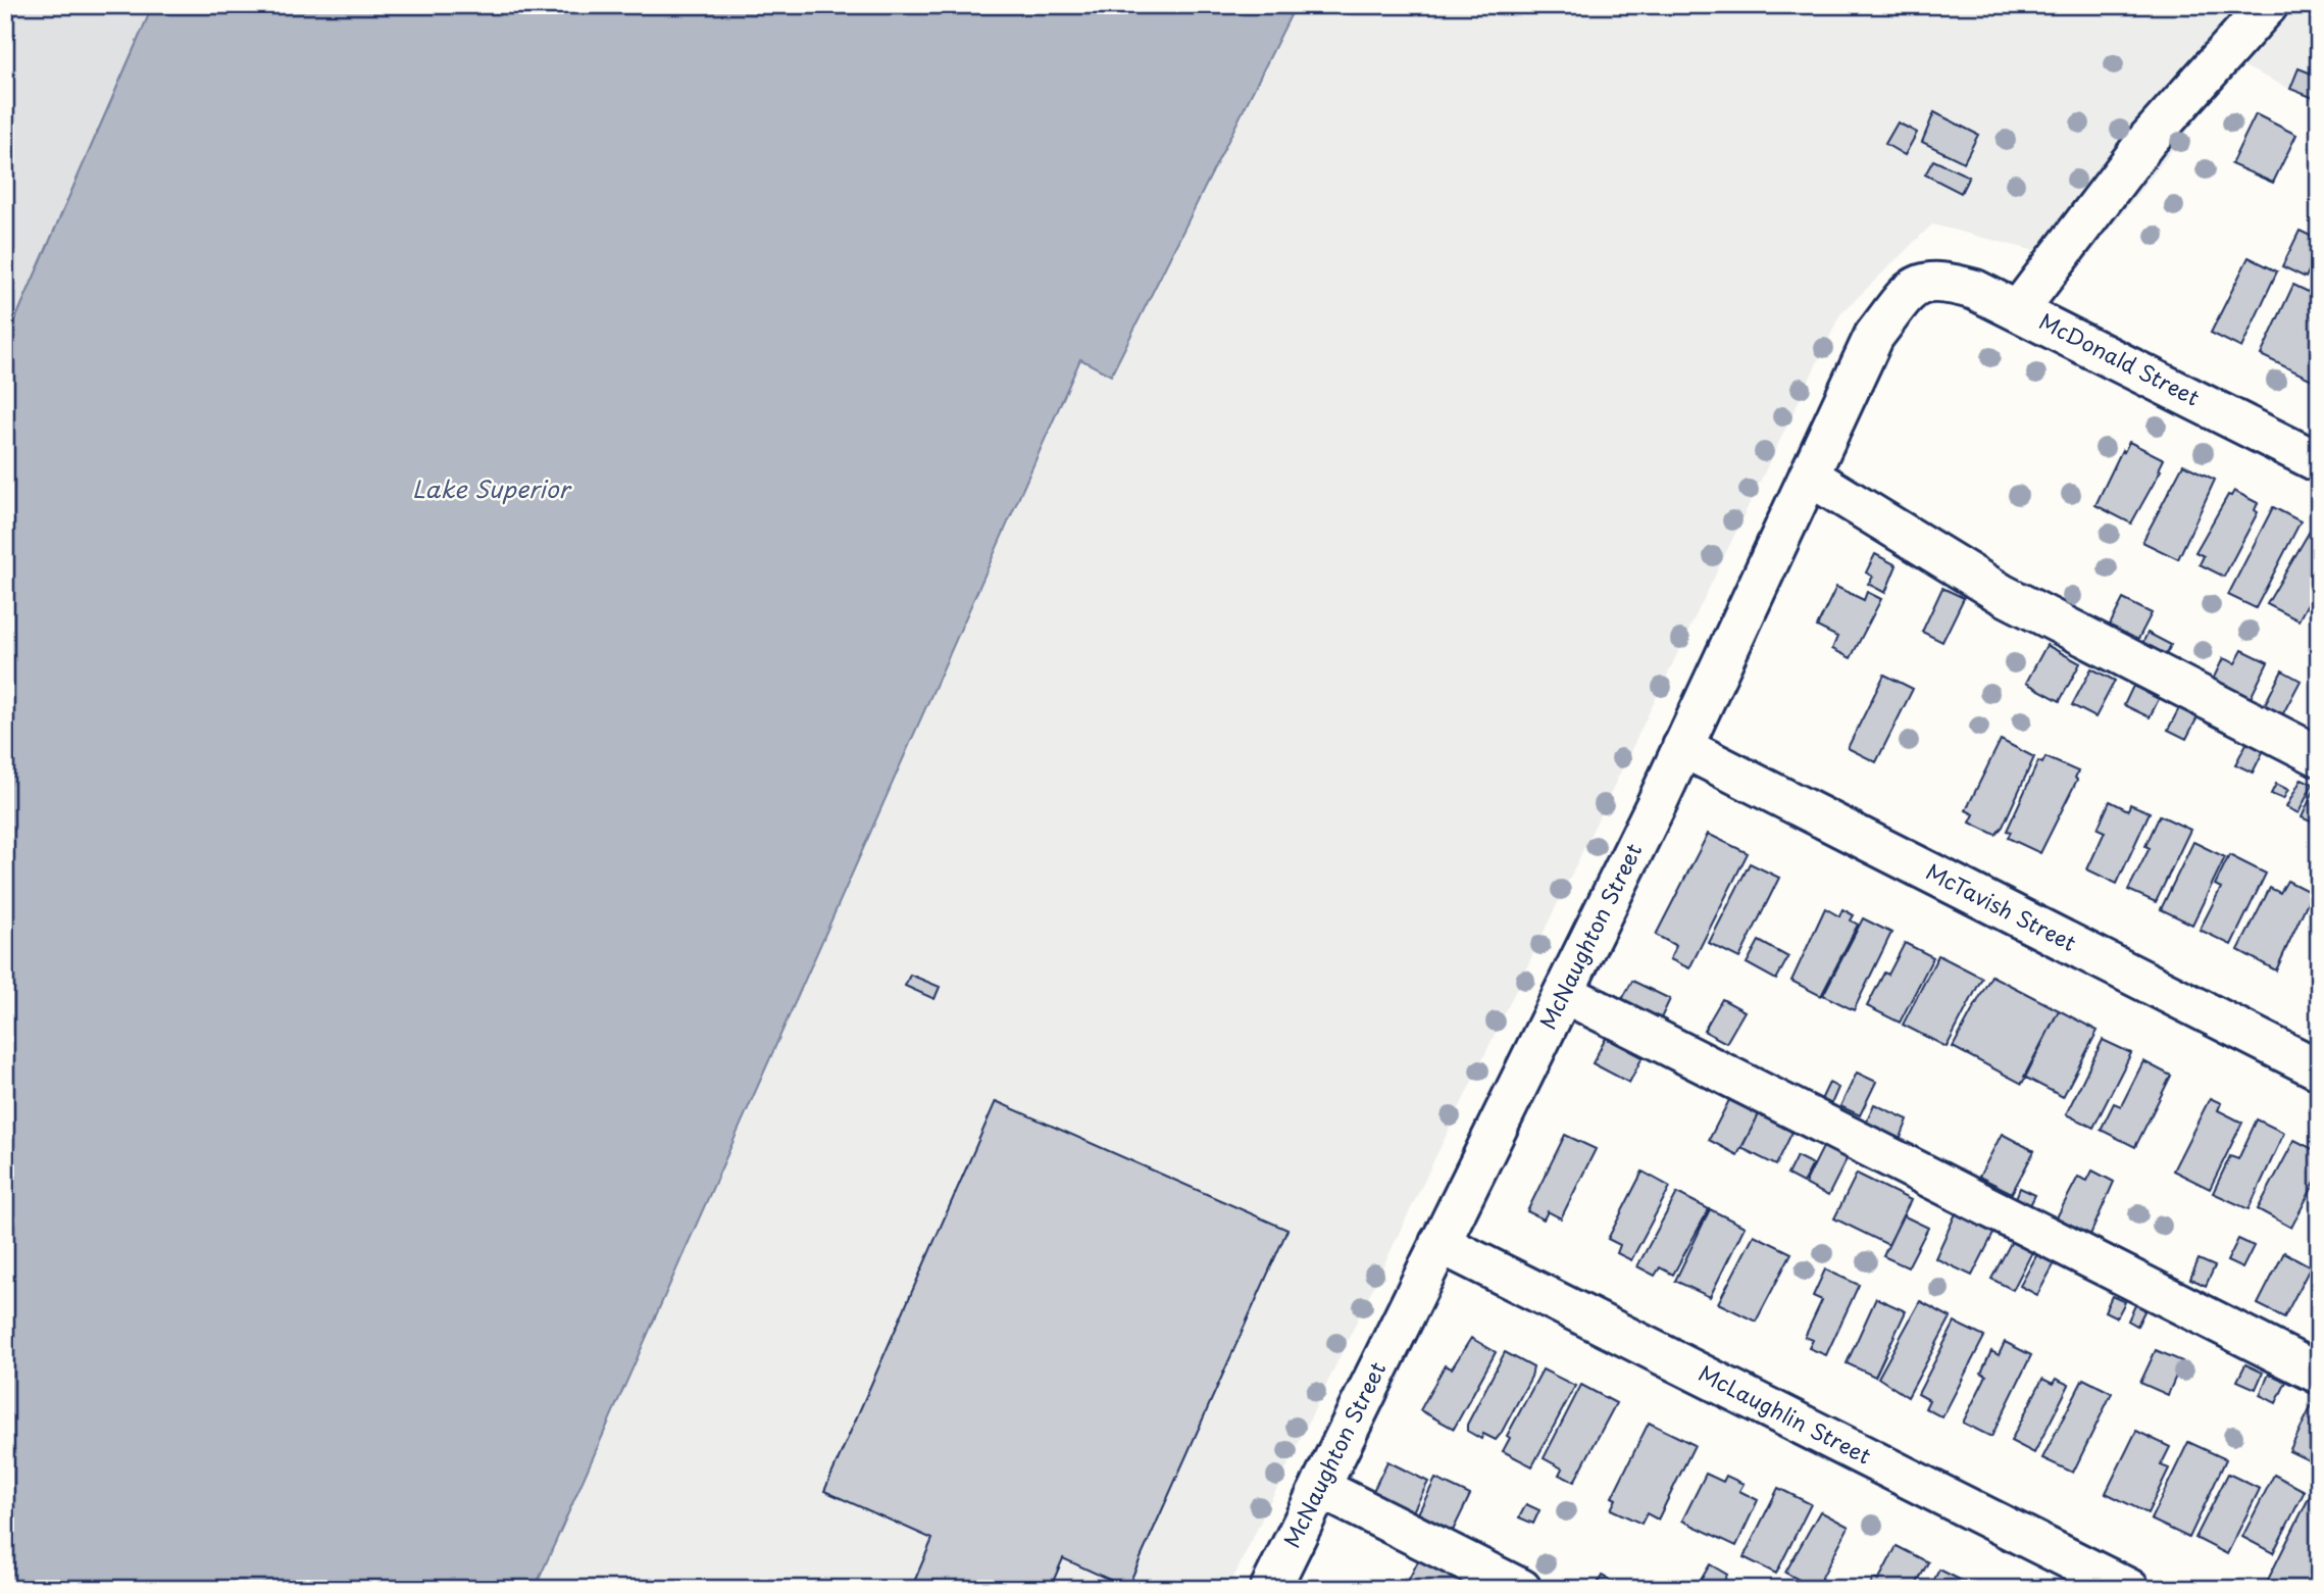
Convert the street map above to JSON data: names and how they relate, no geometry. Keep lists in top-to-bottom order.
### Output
{
  "streets": {
    "street": [
      "McDonald Street",
      "McTavish Street",
      "McNaughton Street",
      "McLaughlin Street"
    ]
  },
  "crossings": [
    ["McDonald Street", "McNaughton Street"],
    ["McTavish Street", "McNaughton Street"],
    ["McNaughton Street", "McLaughlin Street"]
  ],
  "water": ["Lake Superior"]
}
